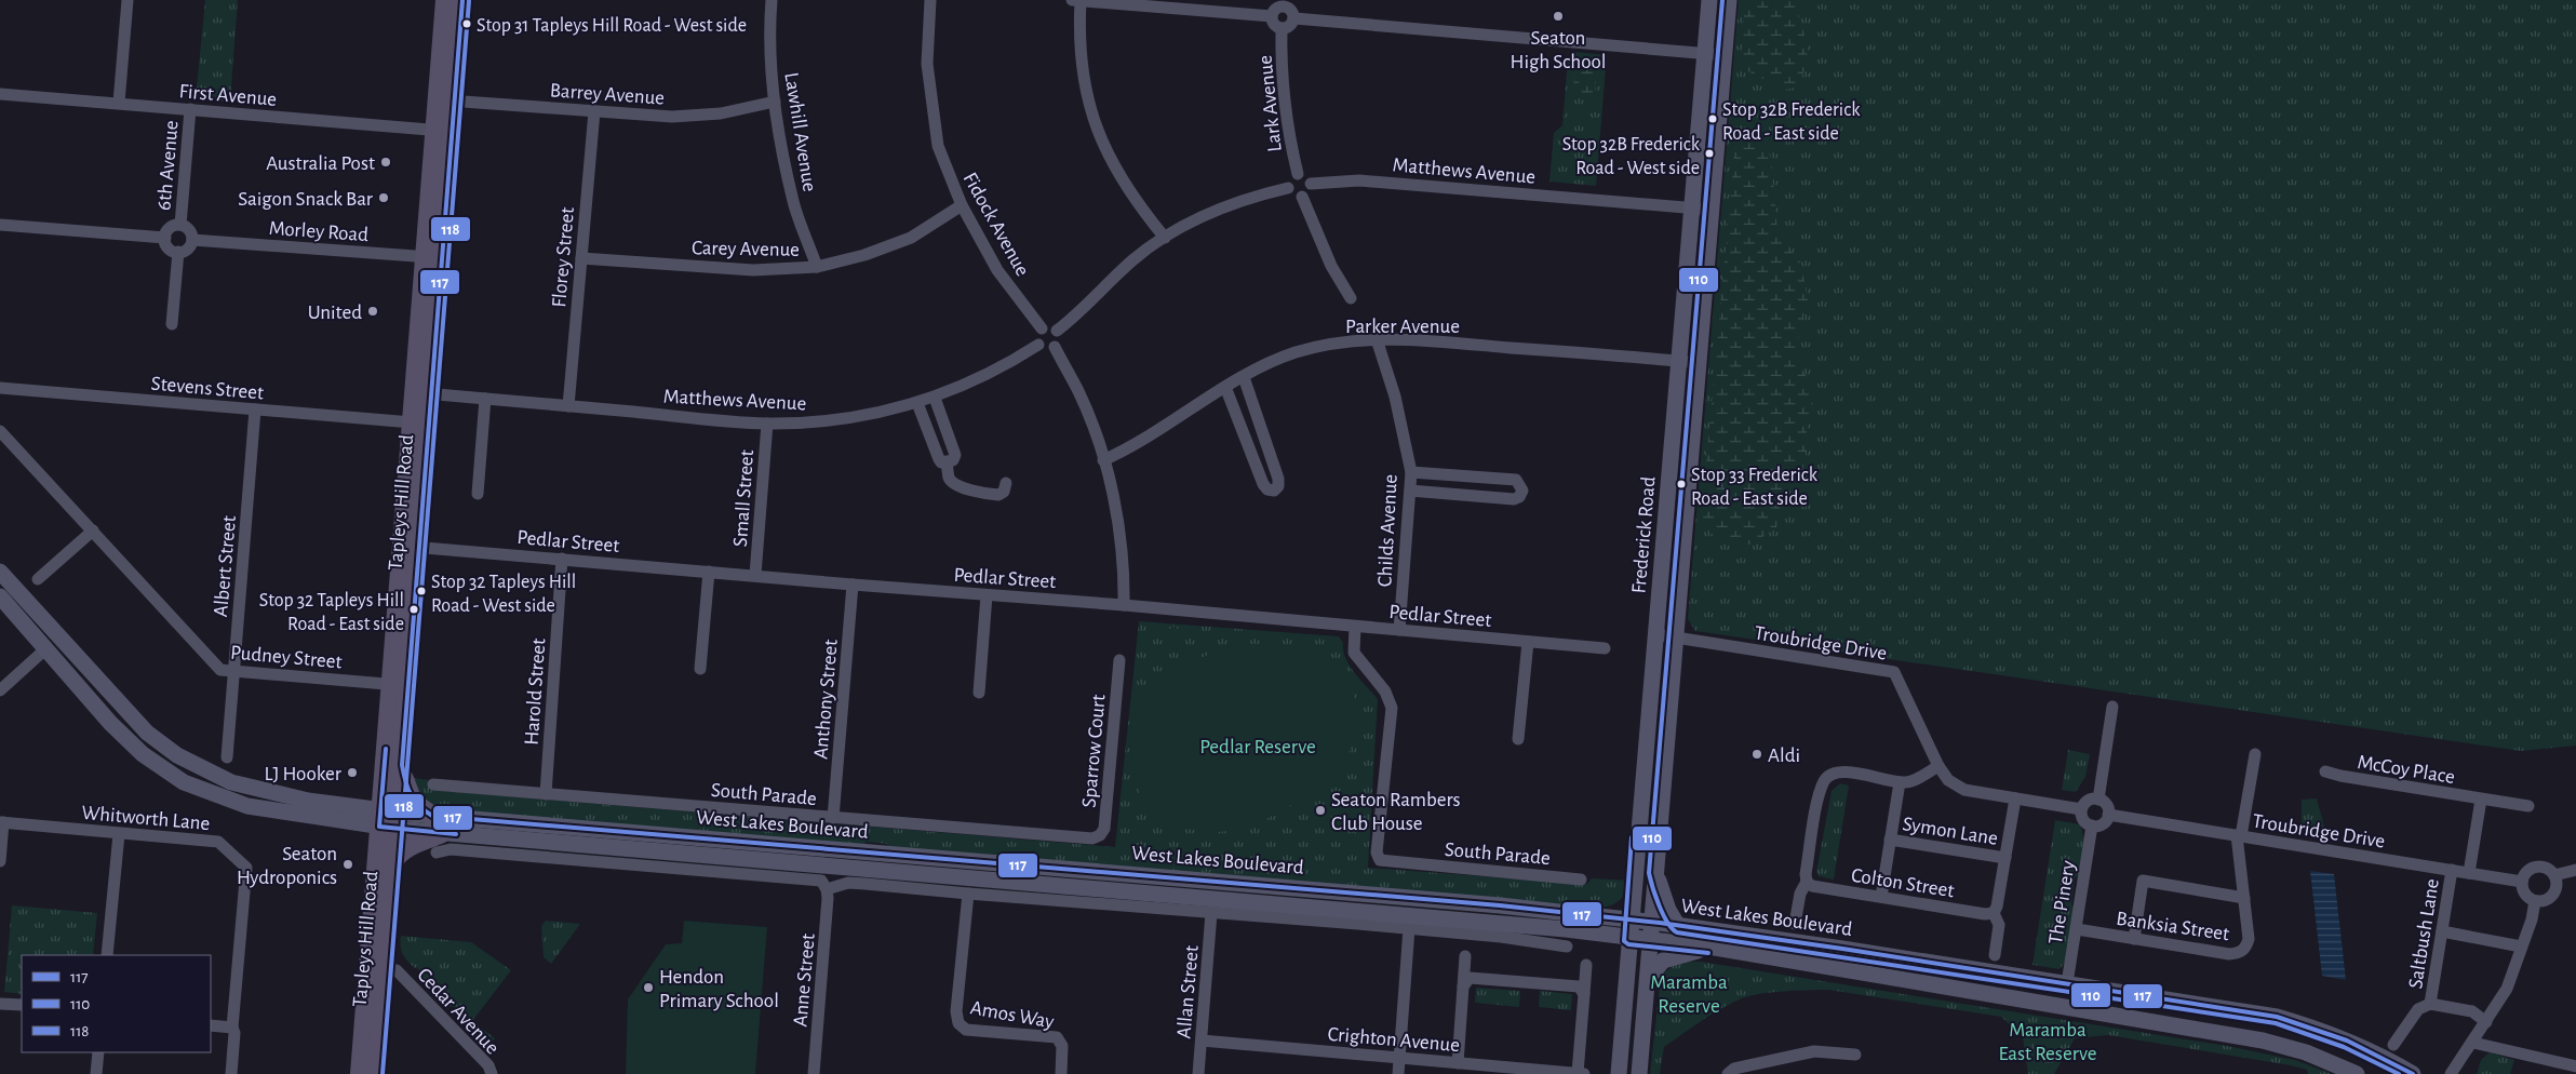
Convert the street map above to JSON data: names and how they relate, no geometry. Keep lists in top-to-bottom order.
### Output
{
  "streets": {
    "main road": ["Tapleys Hill Road", "Frederick Road", "West Lakes Boulevard"],
    "street": [
      "Barrey Avenue",
      "First Avenue",
      "Lark Avenue",
      "Lawhill Avenue",
      "6th Avenue",
      "Matthews Avenue",
      "Fidock Avenue",
      "Morley Road",
      "Carey Avenue",
      "Florey Street",
      "Parker Avenue",
      "Stevens Street",
      "Small Street",
      "Childs Avenue",
      "Pedlar Street",
      "Albert Street",
      "Troubridge Drive",
      "Pudney Street",
      "Harold Street",
      "Anthony Street",
      "Sparrow Court",
      "McCoy Place",
      "South Parade",
      "Whitworth Lane",
      "Symon Lane",
      "Colton Street",
      "The Pinery",
      "Banksia Street",
      "Saltbush Lane",
      "Anne Street",
      "Allan Street",
      "Cedar Avenue",
      "Amos Way",
      "Crighton Avenue"
    ]
  },
  "crossings": [
    ["Barrey Avenue", "Lawhill Avenue"],
    ["Barrey Avenue", "Florey Street"],
    ["Barrey Avenue", "Tapleys Hill Road"],
    ["First Avenue", "6th Avenue"],
    ["First Avenue", "Tapleys Hill Road"],
    ["Lark Avenue", "Matthews Avenue"],
    ["Lawhill Avenue", "Carey Avenue"],
    ["6th Avenue", "Morley Road"],
    ["Matthews Avenue", "Fidock Avenue"],
    ["Matthews Avenue", "Florey Street"],
    ["Matthews Avenue", "Small Street"],
    ["Matthews Avenue", "Tapleys Hill Road"],
    ["Matthews Avenue", "Frederick Road"],
    ["Fidock Avenue", "Carey Avenue"],
    ["Morley Road", "Tapleys Hill Road"],
    ["Carey Avenue", "Florey Street"],
    ["Parker Avenue", "Childs Avenue"],
    ["Parker Avenue", "Frederick Road"],
    ["Stevens Street", "Tapleys Hill Road"],
    ["Stevens Street", "Albert Street"],
    ["Small Street", "Pedlar Street"],
    ["Tapleys Hill Road", "Pedlar Street"],
    ["Tapleys Hill Road", "Pudney Street"],
    ["Tapleys Hill Road", "West Lakes Boulevard"],
    ["Tapleys Hill Road", "Cedar Avenue"],
    ["Childs Avenue", "Pedlar Street"],
    ["Frederick Road", "Troubridge Drive"],
    ["Frederick Road", "West Lakes Boulevard"],
    ["Pedlar Street", "Harold Street"],
    ["Pedlar Street", "Anthony Street"],
    ["Pedlar Street", "South Parade"],
    ["Albert Street", "Pudney Street"],
    ["Troubridge Drive", "McCoy Place"],
    ["Troubridge Drive", "The Pinery"],
    ["Troubridge Drive", "Banksia Street"],
    ["Troubridge Drive", "Saltbush Lane"],
    ["Harold Street", "South Parade"],
    ["Anthony Street", "South Parade"],
    ["Sparrow Court", "South Parade"],
    ["West Lakes Boulevard", "The Pinery"],
    ["Symon Lane", "Colton Street"],
    ["The Pinery", "Banksia Street"],
    ["Allan Street", "Crighton Avenue"]
  ],
  "parks": ["Pedlar Reserve", "Maramba Reserve", "Maramba East Reserve"],
  "places": [
    "Seaton High School",
    "Stop 31 Tapleys Hill Road - West side",
    "Stop 32B Frederick Road - East side",
    "Stop 32B Frederick Road - West side",
    "Australia Post",
    "Saigon Snack Bar",
    "United",
    "Stop 33 Frederick Road - East side",
    "Stop 32 Tapleys Hill Road - West side",
    "Stop 32 Tapleys Hill Road - East side",
    "Aldi",
    "LJ Hooker",
    "Seaton Rambers Club House",
    "Seaton Hydroponics",
    "Hendon Primary School"
  ],
  "lines": ["transit line 117", "transit line 110", "transit line 118"],
  "legend": ["117", "110", "118"]
}
